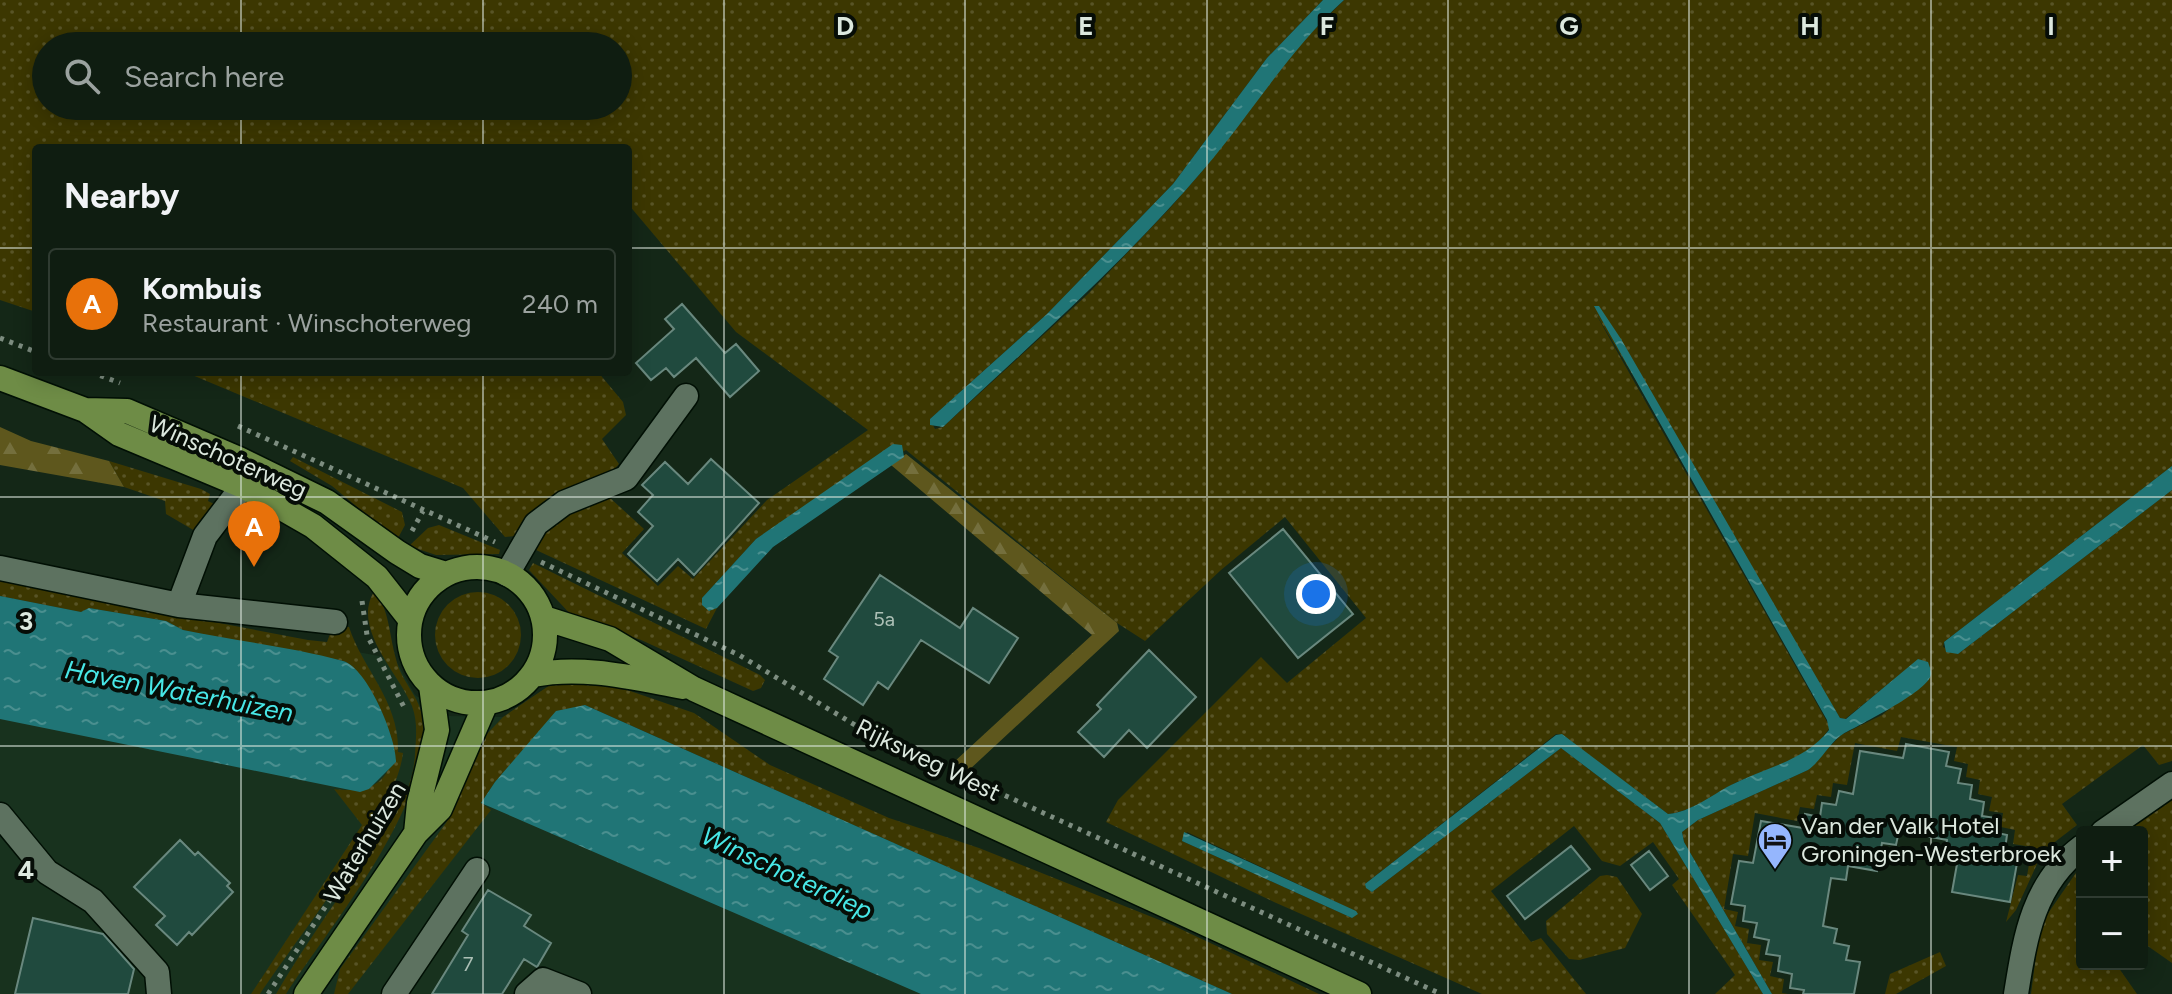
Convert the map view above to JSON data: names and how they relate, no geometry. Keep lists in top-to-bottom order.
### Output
{
  "streets": {
    "main road": ["Winschoterweg", "Rijksweg West", "Waterhuizen"]
  },
  "crossings": [
    ["Winschoterweg", "Rijksweg West"],
    ["Winschoterweg", "Waterhuizen"],
    ["Rijksweg West", "Waterhuizen"]
  ],
  "water": ["Haven Waterhuizen", "Winschoterdiep"],
  "places": {
    "hotel": ["Van der Valk Hotel Groningen-Westerbroek"]
  },
  "house_numbers": ["5a", "7"],
  "page": {
    "search": "Search here",
    "heading": "Nearby",
    "list": [
      {
        "mark": "A",
        "name": "Kombuis",
        "note": "Restaurant · Winschoterweg",
        "value": "240 m"
      }
    ],
    "pins": "A",
    "map_buttons": ["+", "−"]
  },
  "grid": {
    "columns": [
      "D",
      "E",
      "F",
      "G",
      "H",
      "I"
    ],
    "rows": ["3", "4"]
  }
}
